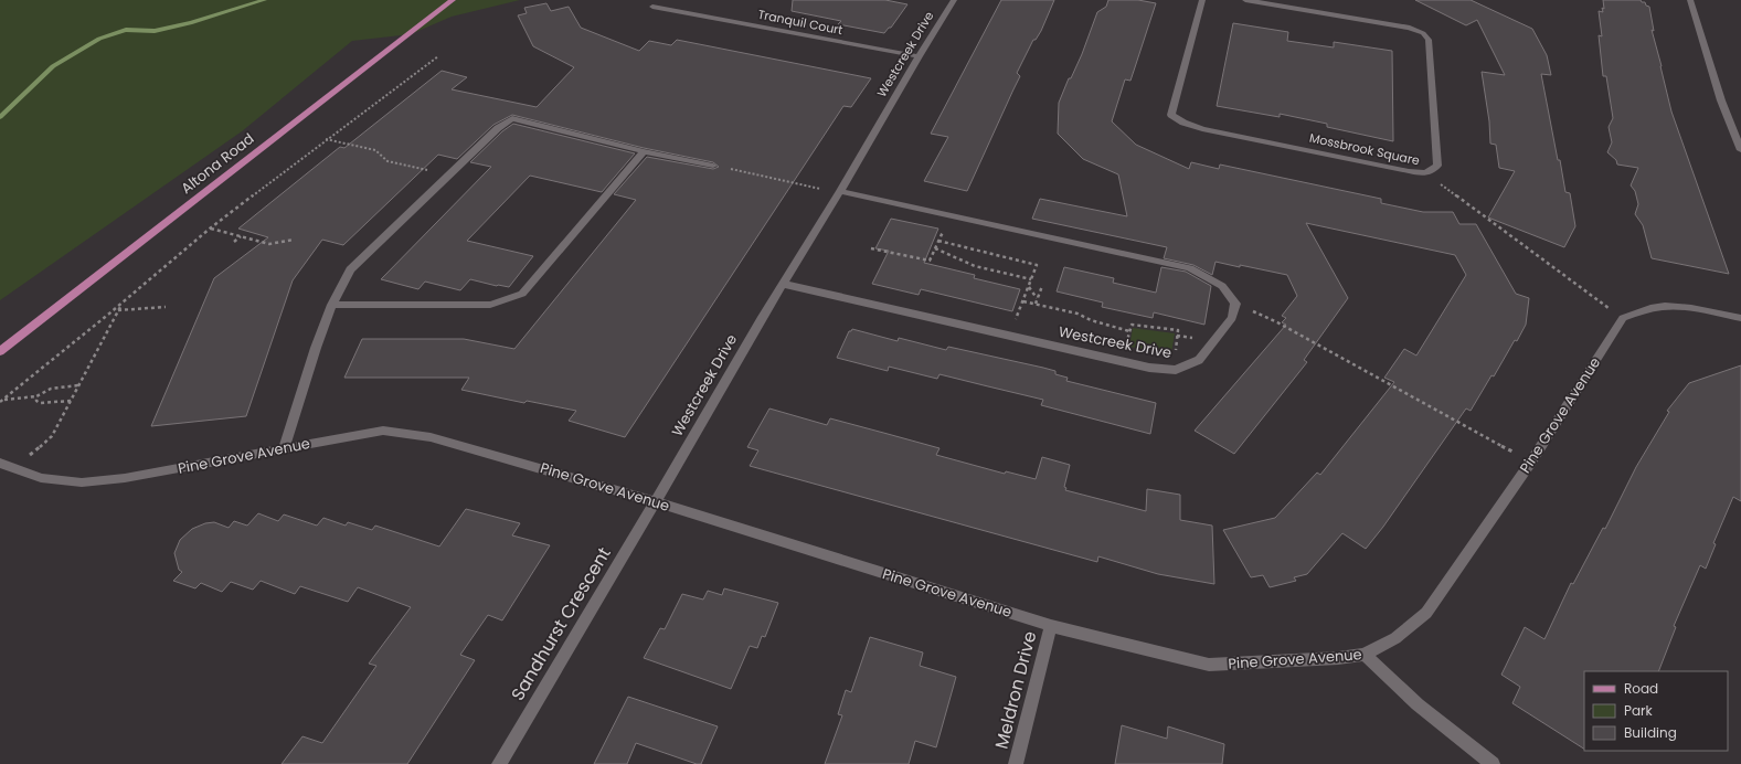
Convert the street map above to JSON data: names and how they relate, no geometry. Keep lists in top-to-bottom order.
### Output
{
  "streets": {
    "main road": ["Altona Road"],
    "street": [
      "Tranquil Court",
      "Westcreek Drive",
      "Mossbrook Square",
      "Pine Grove Avenue",
      "Sandhurst Crescent",
      "Meldron Drive"
    ]
  },
  "crossings": [
    ["Tranquil Court", "Westcreek Drive"],
    ["Westcreek Drive", "Pine Grove Avenue"],
    ["Westcreek Drive", "Sandhurst Crescent"],
    ["Pine Grove Avenue", "Sandhurst Crescent"],
    ["Pine Grove Avenue", "Meldron Drive"]
  ],
  "legend": ["Road", "Park", "Building"]
}
